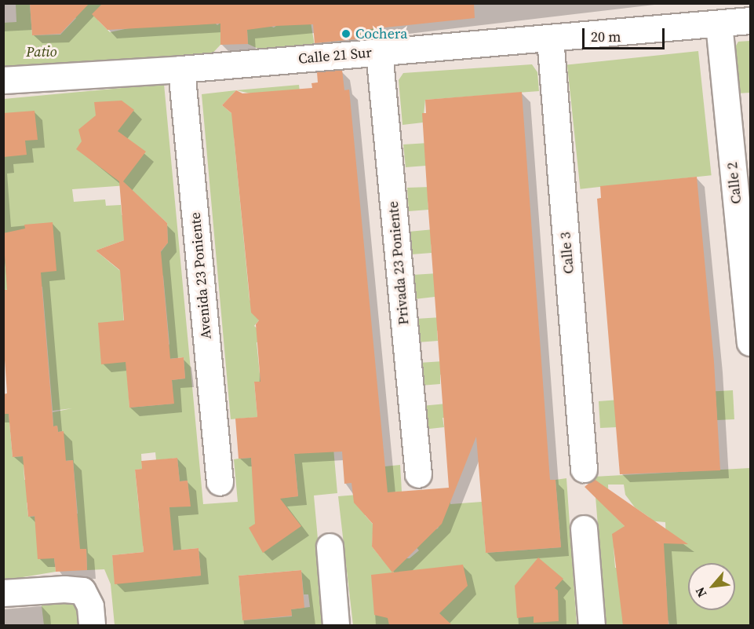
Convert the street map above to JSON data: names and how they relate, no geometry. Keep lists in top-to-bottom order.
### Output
{
  "streets": {
    "street": [
      "Calle 21 Sur",
      "Calle 2",
      "Calle 3",
      "Privada 23 Poniente",
      "Avenida 23 Poniente"
    ]
  },
  "crossings": [
    ["Calle 21 Sur", "Calle 2"],
    ["Calle 21 Sur", "Calle 3"],
    ["Calle 21 Sur", "Privada 23 Poniente"],
    ["Calle 21 Sur", "Avenida 23 Poniente"]
  ],
  "parks": ["Patio"],
  "places": ["Cochera"],
  "scale_bar": "20 m",
  "north": "bottom left"
}
